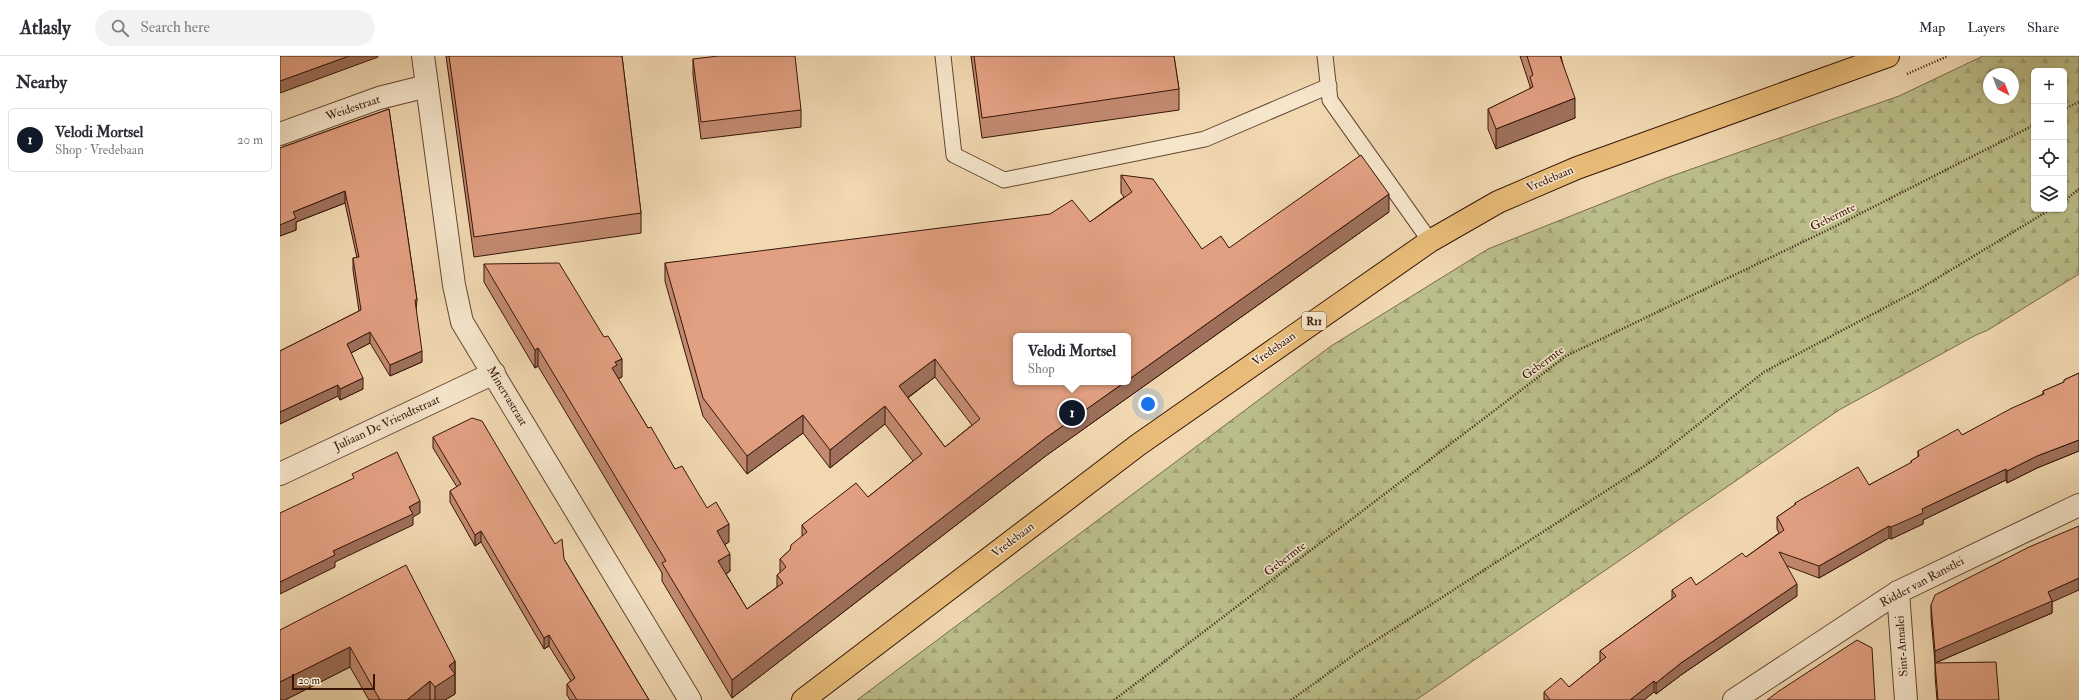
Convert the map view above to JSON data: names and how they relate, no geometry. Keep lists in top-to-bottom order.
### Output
{
  "streets": {
    "main road": ["Vredebaan", "R11"],
    "street": [
      "Weidestraat",
      "Minervastraat",
      "Juliaan De Vriendtstraat",
      "Ridder van Ranstlei",
      "Sint-Annalei"
    ],
    "path": ["Gebermte"]
  },
  "crossings": [
    ["Weidestraat", "Minervastraat"],
    ["Minervastraat", "Juliaan De Vriendtstraat"],
    ["Ridder van Ranstlei", "Sint-Annalei"]
  ],
  "scale_bar": "20 m",
  "north": "bottom right",
  "page": {
    "header": "Atlasly",
    "search": "Search here",
    "nav": ["Map", "Layers", "Share"],
    "heading": "Nearby",
    "map_buttons": ["+", "−"],
    "list": [
      {
        "mark": "1",
        "name": "Velodi Mortsel",
        "note": "Shop · Vredebaan",
        "value": "20 m"
      }
    ],
    "popup": ["Velodi Mortsel", "Shop"],
    "pins": "1",
    "scale": "20 m"
  }
}
